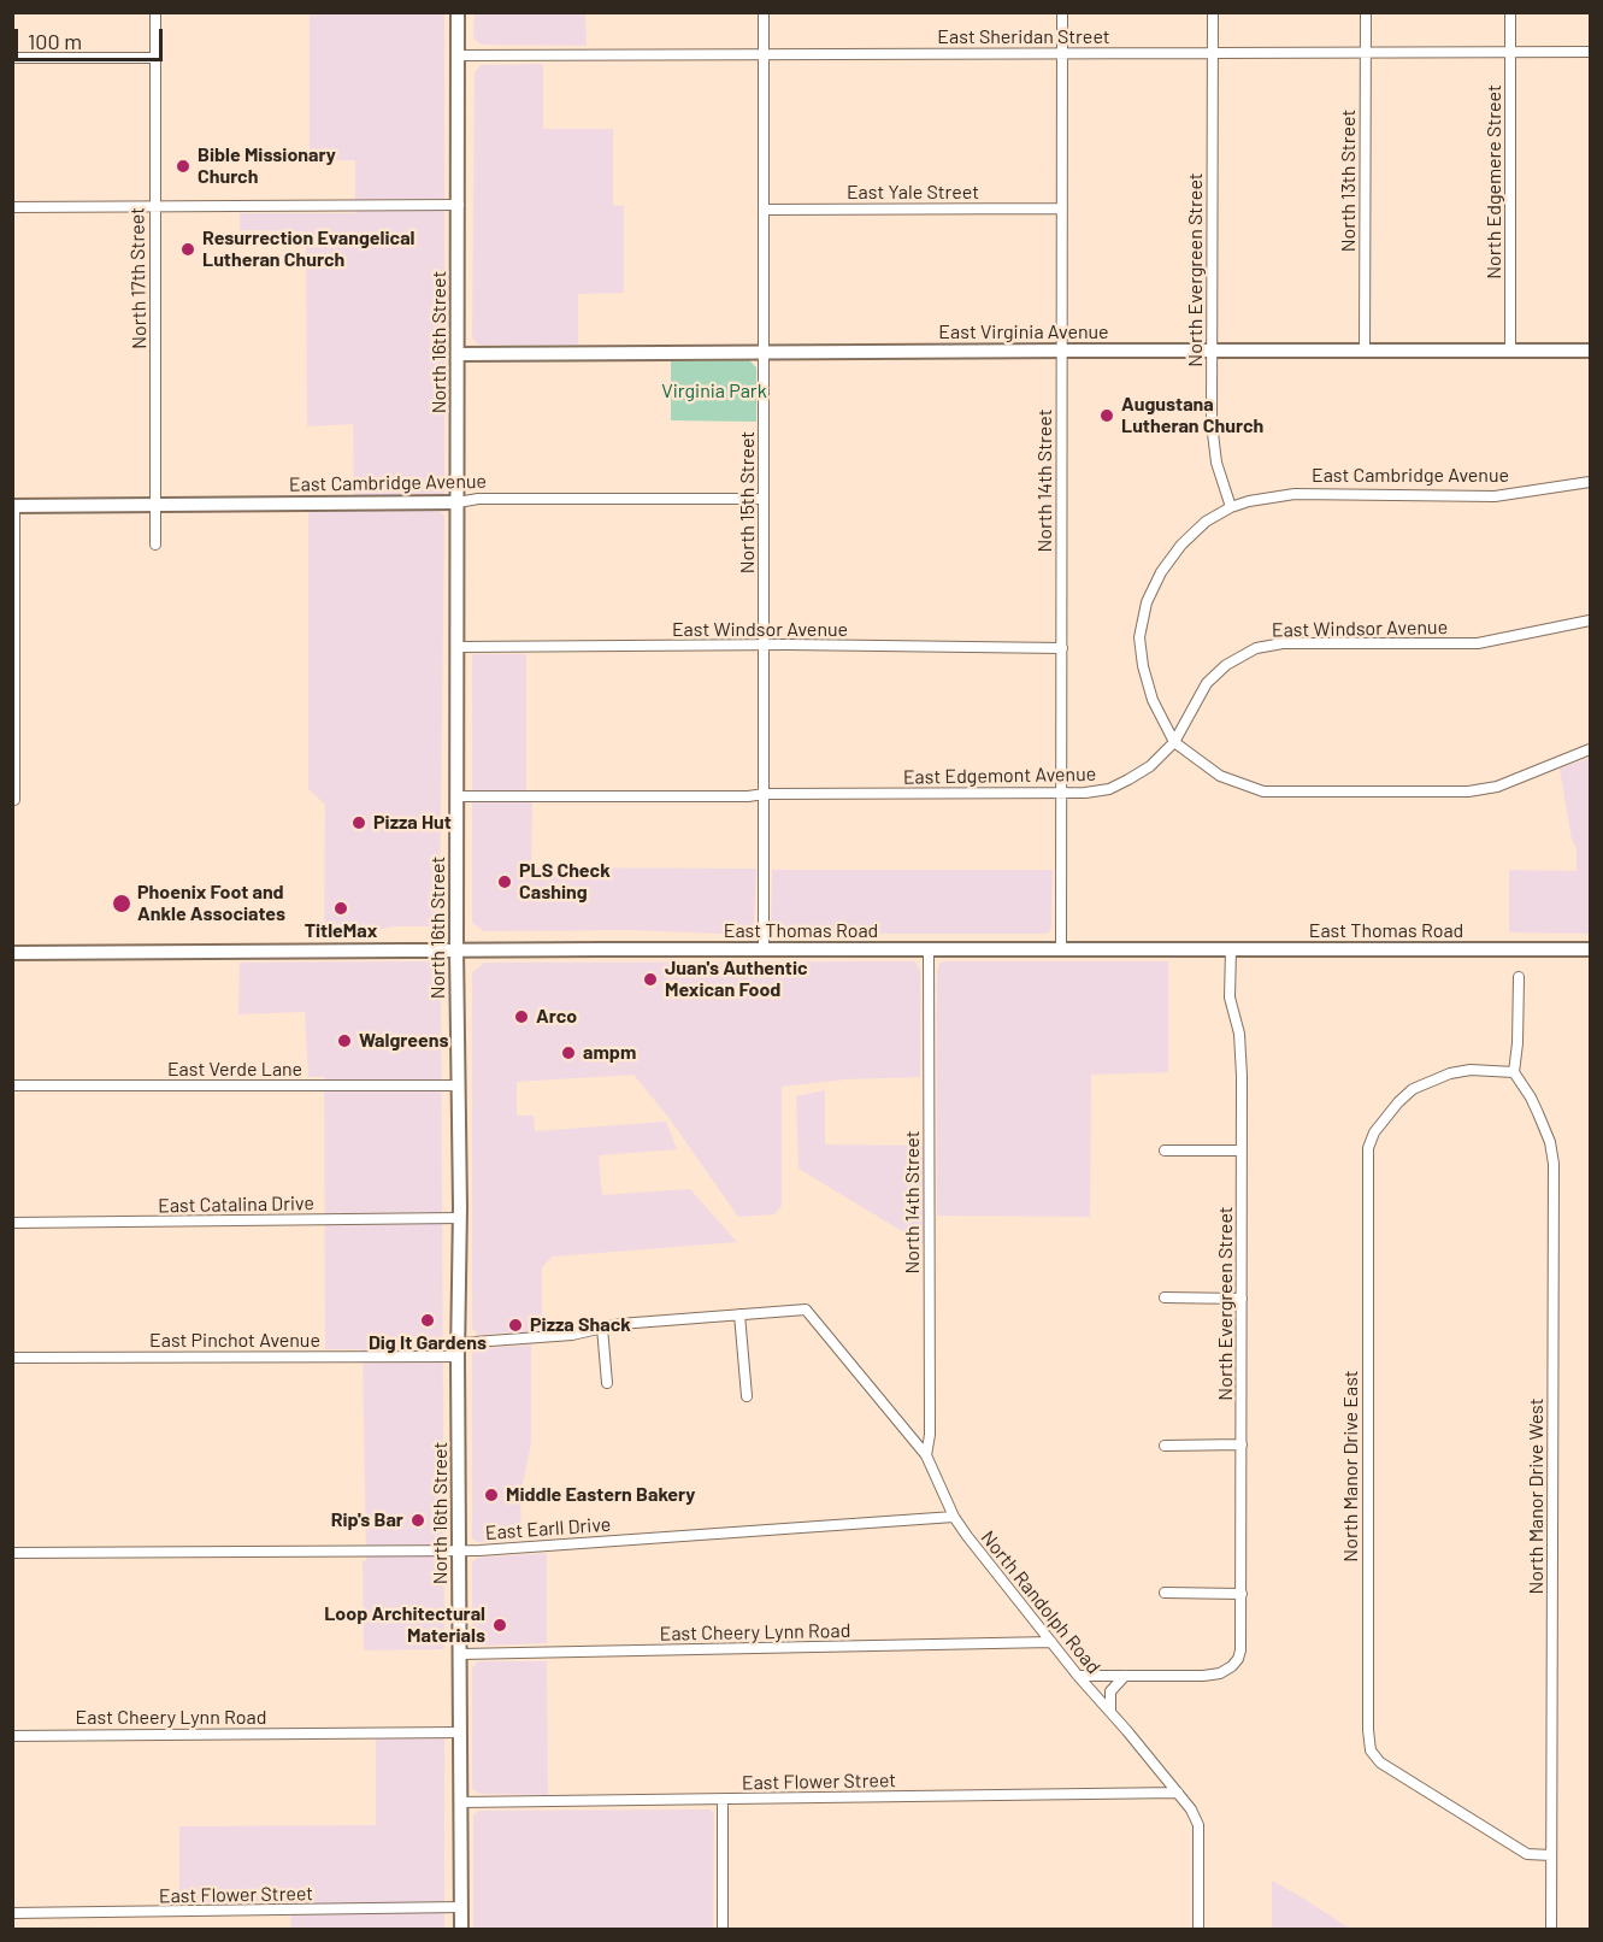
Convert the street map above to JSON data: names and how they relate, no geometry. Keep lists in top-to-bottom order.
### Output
{
  "streets": {
    "main road": [
      "East Virginia Avenue",
      "North 16th Street",
      "East Cambridge Avenue",
      "East Thomas Road"
    ],
    "street": [
      "East Sheridan Street",
      "North 13th Street",
      "North Edgemere Street",
      "East Yale Street",
      "North Evergreen Street",
      "North 17th Street",
      "North 14th Street",
      "North 15th Street",
      "East Windsor Avenue",
      "East Edgemont Avenue",
      "East Verde Lane",
      "East Catalina Drive",
      "East Pinchot Avenue",
      "North Manor Drive East",
      "North Manor Drive West",
      "East Earll Drive",
      "North Randolph Road",
      "East Cheery Lynn Road",
      "East Flower Street"
    ]
  },
  "crossings": [
    ["East Sheridan Street", "North 13th Street"],
    ["East Sheridan Street", "North Edgemere Street"],
    ["East Sheridan Street", "North Evergreen Street"],
    ["East Sheridan Street", "North 16th Street"],
    ["East Sheridan Street", "North 14th Street"],
    ["East Sheridan Street", "North 15th Street"],
    ["North 13th Street", "East Virginia Avenue"],
    ["North Edgemere Street", "East Virginia Avenue"],
    ["East Yale Street", "North 14th Street"],
    ["East Yale Street", "North 15th Street"],
    ["North Evergreen Street", "East Virginia Avenue"],
    ["North Evergreen Street", "East Cambridge Avenue"],
    ["North Evergreen Street", "East Thomas Road"],
    ["North 17th Street", "East Cambridge Avenue"],
    ["East Virginia Avenue", "North 16th Street"],
    ["East Virginia Avenue", "North 14th Street"],
    ["East Virginia Avenue", "North 15th Street"],
    ["North 16th Street", "East Cambridge Avenue"],
    ["North 16th Street", "East Windsor Avenue"],
    ["North 16th Street", "East Edgemont Avenue"],
    ["North 16th Street", "East Thomas Road"],
    ["North 16th Street", "East Verde Lane"],
    ["North 16th Street", "East Catalina Drive"],
    ["North 16th Street", "East Pinchot Avenue"],
    ["North 16th Street", "East Earll Drive"],
    ["North 16th Street", "East Cheery Lynn Road"],
    ["North 16th Street", "East Flower Street"],
    ["East Cambridge Avenue", "North 15th Street"],
    ["North 14th Street", "East Windsor Avenue"],
    ["North 14th Street", "East Edgemont Avenue"],
    ["North 14th Street", "East Thomas Road"],
    ["North 14th Street", "North Randolph Road"],
    ["North 15th Street", "East Windsor Avenue"],
    ["North 15th Street", "East Edgemont Avenue"],
    ["North 15th Street", "East Thomas Road"],
    ["East Windsor Avenue", "East Edgemont Avenue"],
    ["East Pinchot Avenue", "North Randolph Road"],
    ["North Manor Drive East", "North Manor Drive West"],
    ["East Earll Drive", "North Randolph Road"],
    ["North Randolph Road", "East Cheery Lynn Road"],
    ["North Randolph Road", "East Flower Street"]
  ],
  "parks": ["Virginia Park"],
  "places": [
    "Bible Missionary Church",
    "Resurrection Evangelical Lutheran Church",
    "Augustana Lutheran Church",
    "Pizza Hut",
    "PLS Check Cashing",
    "Phoenix Foot and Ankle Associates",
    "TitleMax",
    "Juan's Authentic Mexican Food",
    "Arco",
    "Walgreens",
    "ampm",
    "Dig It Gardens",
    "Pizza Shack",
    "Middle Eastern Bakery",
    "Rip's Bar",
    "Loop Architectural Materials"
  ],
  "scale_bar": "100 m"
}
